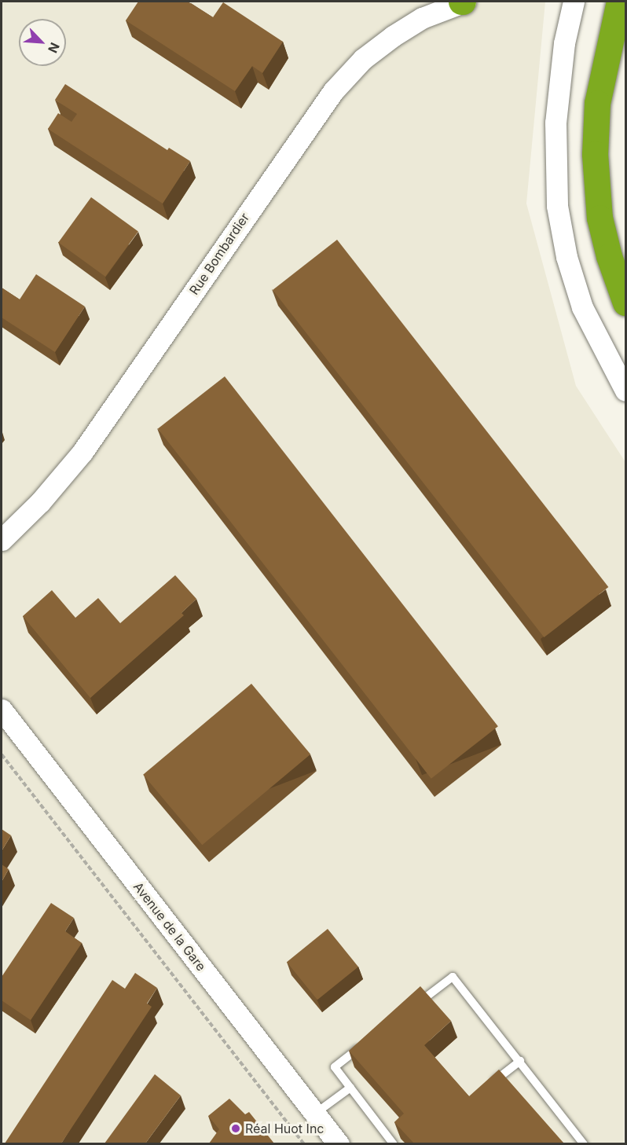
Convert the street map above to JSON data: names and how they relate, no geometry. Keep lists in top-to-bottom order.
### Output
{
  "streets": {
    "street": ["Rue Bombardier", "Avenue de la Gare"]
  },
  "places": ["Réal Huot Inc"],
  "north": "bottom right"
}
